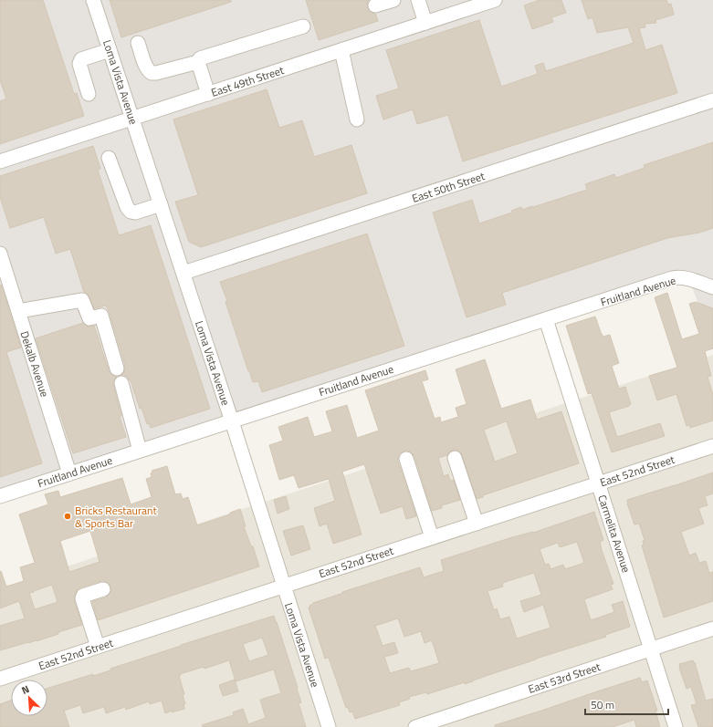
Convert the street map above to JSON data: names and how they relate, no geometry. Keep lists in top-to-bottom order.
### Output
{
  "streets": {
    "street": [
      "East 49th Street",
      "Loma Vista Avenue",
      "East 50th Street",
      "Fruitland Avenue",
      "Dekalb Avenue",
      "East 52nd Street",
      "Carmelita Avenue",
      "East 53rd Street"
    ]
  },
  "crossings": [
    ["East 49th Street", "Loma Vista Avenue"],
    ["Loma Vista Avenue", "East 50th Street"],
    ["Loma Vista Avenue", "Fruitland Avenue"],
    ["Loma Vista Avenue", "East 52nd Street"],
    ["Fruitland Avenue", "Dekalb Avenue"],
    ["Fruitland Avenue", "Carmelita Avenue"],
    ["East 52nd Street", "Carmelita Avenue"],
    ["Carmelita Avenue", "East 53rd Street"]
  ],
  "places": ["Bricks Restaurant & Sports Bar"],
  "scale_bar": "50 m",
  "north": "top left"
}
